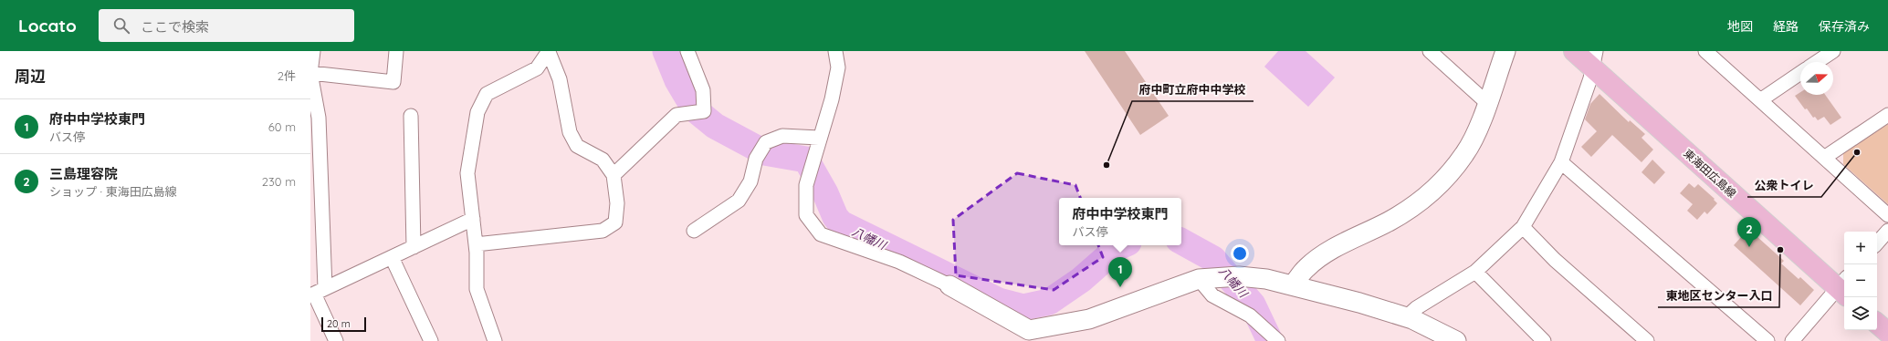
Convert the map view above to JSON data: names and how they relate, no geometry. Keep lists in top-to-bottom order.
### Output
{
  "streets": {
    "main road": ["東海田広島線"]
  },
  "water": ["八幡川"],
  "places": ["公衆トイレ", "府中町立府中中学校", "東地区センター入口"],
  "scale_bar": "20 m",
  "north": "right",
  "page": {
    "header": "Locato",
    "search": "ここで検索",
    "nav": ["地図", "経路", "保存済み"],
    "heading": ["周辺", "2件"],
    "list": [
      {
        "mark": "1",
        "name": "府中中学校東門",
        "note": "バス停",
        "value": "60 m"
      },
      {
        "mark": "2",
        "name": "三島理容院",
        "note": "ショップ · 東海田広島線",
        "value": "230 m"
      }
    ],
    "popup": ["府中中学校東門", "バス停"],
    "pins": ["2", "1"],
    "map_buttons": ["+", "−"],
    "scale": "20 m"
  }
}
